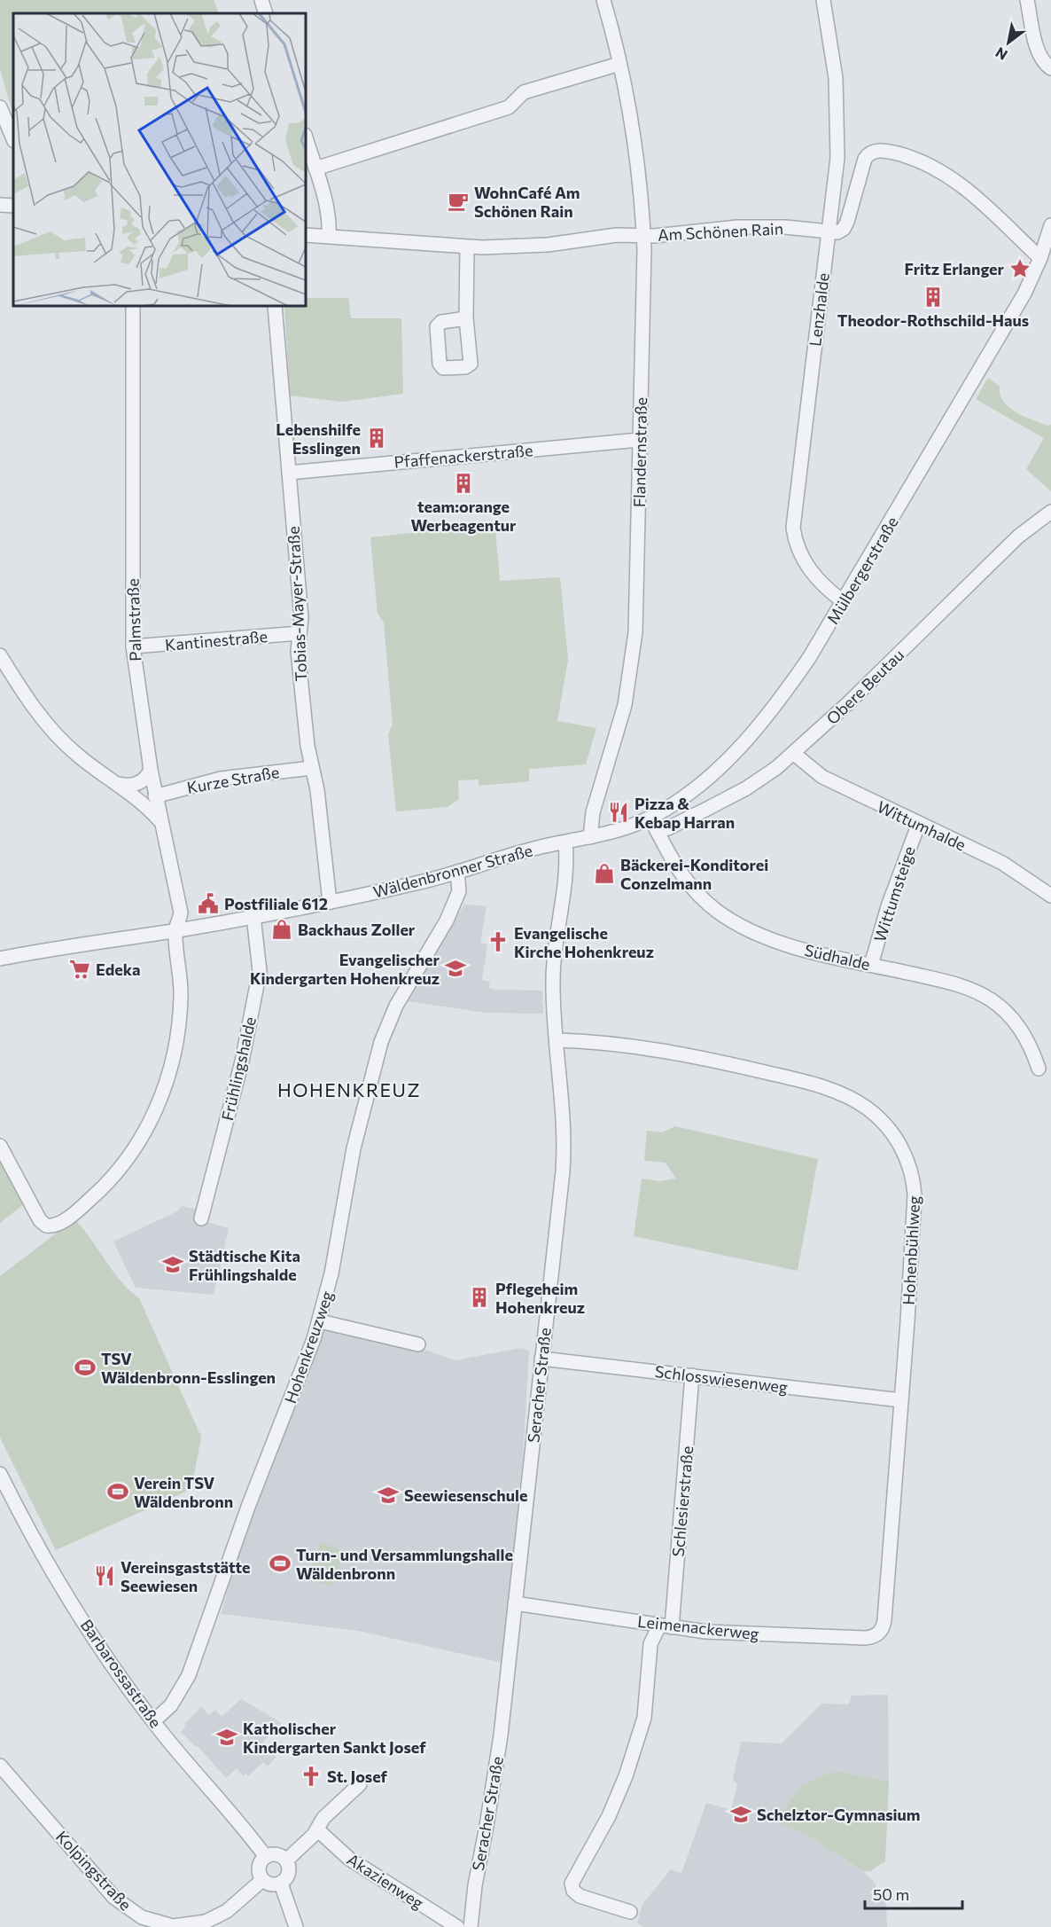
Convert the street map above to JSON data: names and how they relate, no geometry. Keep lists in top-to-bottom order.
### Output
{
  "streets": {
    "street": [
      "Am Schönen Rain",
      "Lenzhalde",
      "Flandernstraße",
      "Pfaffenackerstraße",
      "Mülbergerstraße",
      "Tobias-Mayer-Straße",
      "Palmstraße",
      "Kantinestraße",
      "Obere Beutau",
      "Kurze Straße",
      "Wittumhalde",
      "Wäldenbronner Straße",
      "Wittumsteige",
      "Südhalde",
      "Frühlingshalde",
      "Hohenbühlweg",
      "Hohenkreuzweg",
      "Schlosswiesenweg",
      "Seracher Straße",
      "Schlesierstraße",
      "Leimenackerweg",
      "Barbarossastraße",
      "Kolpingstraße",
      "Akazienweg"
    ]
  },
  "crossings": [
    ["Am Schönen Rain", "Lenzhalde"],
    ["Am Schönen Rain", "Flandernstraße"],
    ["Lenzhalde", "Mülbergerstraße"],
    ["Flandernstraße", "Pfaffenackerstraße"],
    ["Flandernstraße", "Mülbergerstraße"],
    ["Flandernstraße", "Wäldenbronner Straße"],
    ["Pfaffenackerstraße", "Tobias-Mayer-Straße"],
    ["Mülbergerstraße", "Wäldenbronner Straße"],
    ["Mülbergerstraße", "Südhalde"],
    ["Tobias-Mayer-Straße", "Kantinestraße"],
    ["Tobias-Mayer-Straße", "Kurze Straße"],
    ["Tobias-Mayer-Straße", "Wäldenbronner Straße"],
    ["Palmstraße", "Kantinestraße"],
    ["Palmstraße", "Kurze Straße"],
    ["Palmstraße", "Wäldenbronner Straße"],
    ["Obere Beutau", "Wittumhalde"],
    ["Obere Beutau", "Südhalde"],
    ["Wittumhalde", "Wittumsteige"],
    ["Wäldenbronner Straße", "Frühlingshalde"],
    ["Wäldenbronner Straße", "Hohenkreuzweg"],
    ["Wäldenbronner Straße", "Seracher Straße"],
    ["Wittumsteige", "Südhalde"],
    ["Hohenbühlweg", "Schlosswiesenweg"],
    ["Hohenbühlweg", "Seracher Straße"],
    ["Hohenbühlweg", "Leimenackerweg"],
    ["Hohenkreuzweg", "Barbarossastraße"],
    ["Schlosswiesenweg", "Seracher Straße"],
    ["Schlosswiesenweg", "Schlesierstraße"],
    ["Seracher Straße", "Leimenackerweg"],
    ["Schlesierstraße", "Leimenackerweg"],
    ["Barbarossastraße", "Kolpingstraße"]
  ],
  "districts": ["HOHENKREUZ"],
  "places": {
    "cafe": ["WohnCafé Am Schönen Rain"],
    "place": ["Fritz Erlanger"],
    "building": [
      "Theodor-Rothschild-Haus",
      "Lebenshilfe Esslingen",
      "team:orange Werbeagentur",
      "Pflegeheim Hohenkreuz"
    ],
    "restaurant": ["Pizza & Kebap Harran", "Vereinsgaststätte Seewiesen"],
    "shop": ["Bäckerei-Konditorei Conzelmann", "Backhaus Zoller"],
    "public building": ["Postfiliale 612"],
    "church": ["Evangelische Kirche Hohenkreuz", "St. Josef"],
    "school or university": [
      "Evangelischer Kindergarten Hohenkreuz",
      "Städtische Kita Frühlingshalde",
      "Seewiesenschule",
      "Katholischer Kindergarten Sankt Josef",
      "Schelztor-Gymnasium"
    ],
    "supermarket": ["Edeka"],
    "sports": ["TSV Wäldenbronn-Esslingen", "Verein TSV Wäldenbronn", "Turn- und Versammlungshalle Wäldenbronn"]
  },
  "scale_bar": "50 m",
  "north": "bottom left"
}
